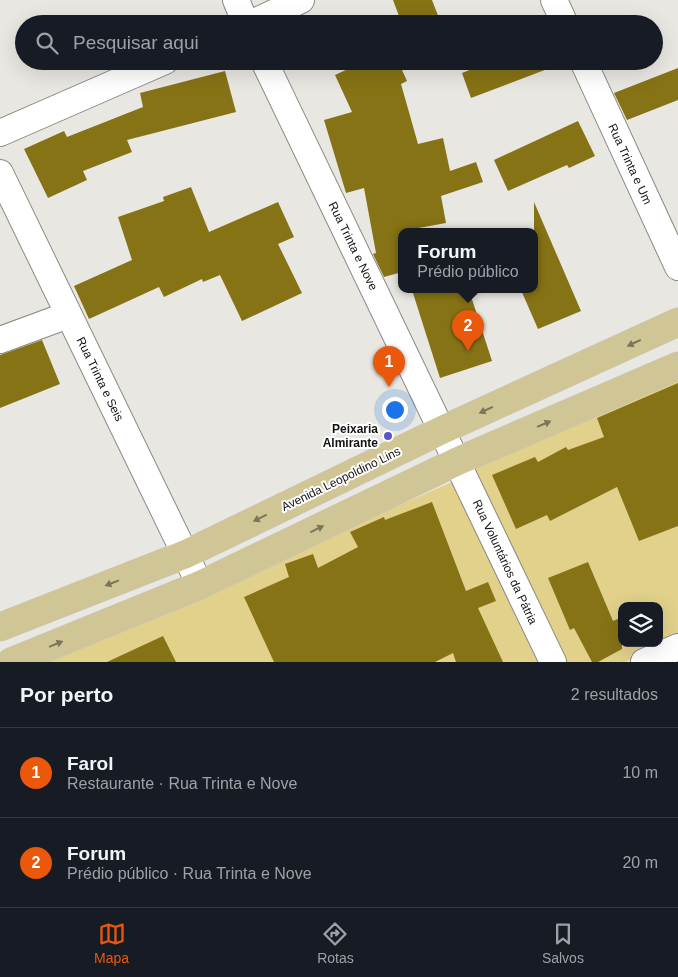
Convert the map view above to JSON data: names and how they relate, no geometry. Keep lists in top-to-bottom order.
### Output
{
  "streets": {
    "main road": ["Avenida Leopoldino Lins"],
    "street": [
      "Rua Trinta e Um",
      "Rua Trinta e Nove",
      "Rua Trinta e Seis",
      "Rua Voluntários da Pátria"
    ]
  },
  "crossings": [
    ["Rua Trinta e Nove", "Avenida Leopoldino Lins"],
    ["Rua Trinta e Nove", "Rua Voluntários da Pátria"],
    ["Rua Trinta e Seis", "Avenida Leopoldino Lins"]
  ],
  "places": ["Peixaria Almirante"],
  "page": {
    "search": "Pesquisar aqui",
    "popup": ["Forum", "Prédio público"],
    "pins": ["2", "1"],
    "heading": ["Por perto", "2 resultados"],
    "list": [
      {
        "mark": "1",
        "name": "Farol",
        "note": "Restaurante · Rua Trinta e Nove",
        "value": "10 m"
      },
      {
        "mark": "2",
        "name": "Forum",
        "note": "Prédio público · Rua Trinta e Nove",
        "value": "20 m"
      }
    ],
    "nav": ["Mapa", "Rotas", "Salvos"]
  }
}
